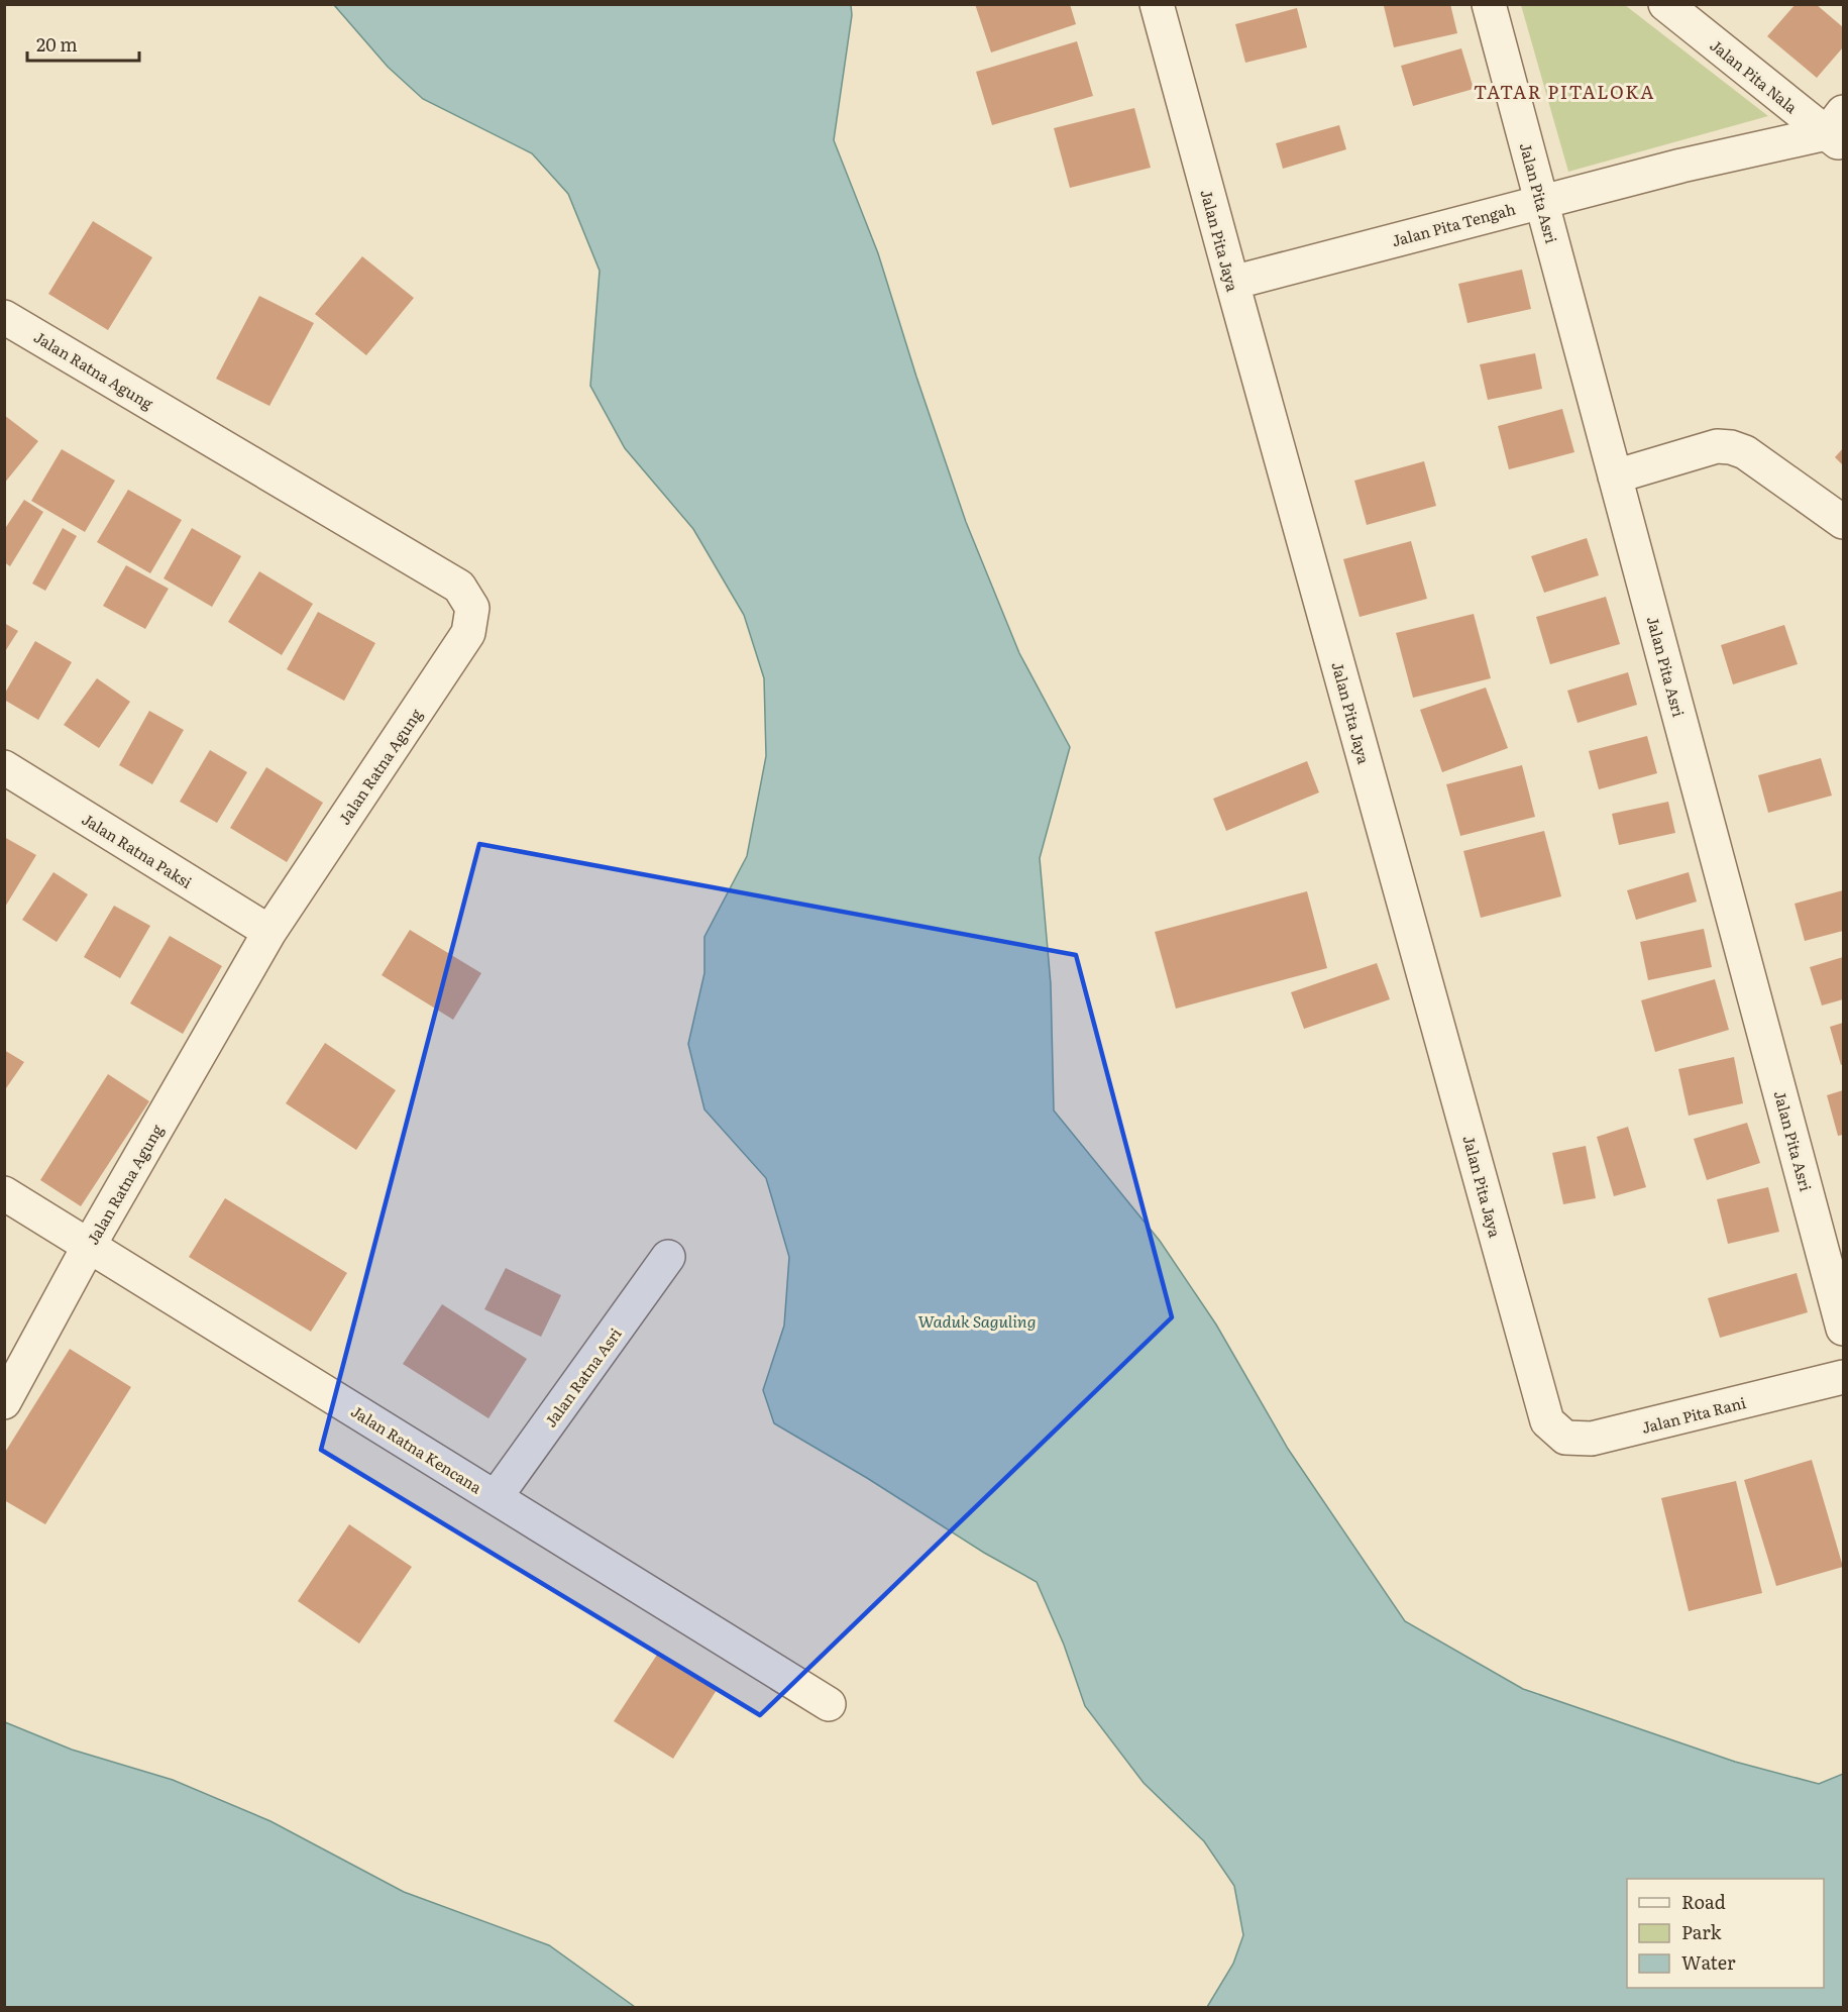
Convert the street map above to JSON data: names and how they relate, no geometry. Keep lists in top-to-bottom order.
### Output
{
  "streets": {
    "street": [
      "Jalan Pita Nala",
      "Jalan Pita Asri",
      "Jalan Pita Tengah",
      "Jalan Pita Jaya",
      "Jalan Ratna Agung",
      "Jalan Ratna Paksi",
      "Jalan Ratna Asri",
      "Jalan Pita Rani",
      "Jalan Ratna Kencana"
    ]
  },
  "crossings": [
    ["Jalan Pita Nala", "Jalan Pita Tengah"],
    ["Jalan Pita Asri", "Jalan Pita Tengah"],
    ["Jalan Pita Tengah", "Jalan Pita Jaya"],
    ["Jalan Pita Jaya", "Jalan Pita Rani"],
    ["Jalan Ratna Agung", "Jalan Ratna Paksi"],
    ["Jalan Ratna Agung", "Jalan Ratna Kencana"],
    ["Jalan Ratna Asri", "Jalan Ratna Kencana"]
  ],
  "districts": ["TATAR PITALOKA"],
  "water": ["Waduk Saguling"],
  "legend": ["Road", "Park", "Water"],
  "scale_bar": "20 m"
}
